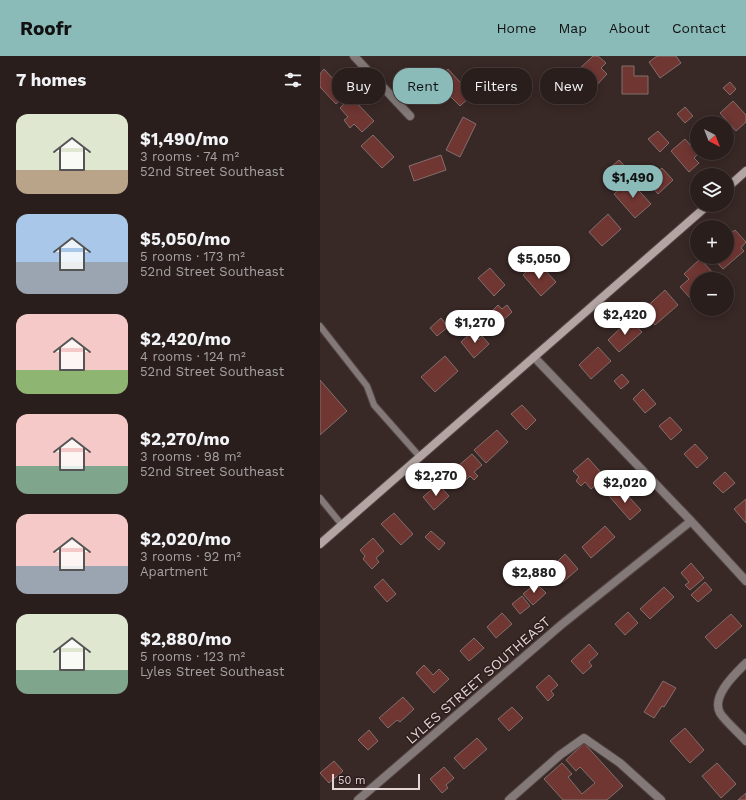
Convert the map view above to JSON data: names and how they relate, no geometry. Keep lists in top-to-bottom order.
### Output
{
  "streets": {
    "street": ["LYLES STREET SOUTHEAST"]
  },
  "scale_bar": "50 m",
  "north": "bottom right",
  "page": {
    "header": "Roofr",
    "nav": [
      "Home",
      "Map",
      "About",
      "Contact"
    ],
    "heading": "7 homes",
    "chip": [
      "Buy",
      "Rent",
      "Filters",
      "New"
    ],
    "list": [
      {
        "name": "$1,490/mo",
        "note": "3 rooms · 74 m² · 52nd Street Southeast"
      },
      {
        "name": "$5,050/mo",
        "note": "5 rooms · 173 m² · 52nd Street Southeast"
      },
      {
        "name": "$2,420/mo",
        "note": "4 rooms · 124 m² · 52nd Street Southeast"
      },
      {
        "name": "$2,270/mo",
        "note": "3 rooms · 98 m² · 52nd Street Southeast"
      },
      {
        "name": "$2,020/mo",
        "note": "3 rooms · 92 m² · Apartment"
      },
      {
        "name": "$2,880/mo",
        "note": "5 rooms · 123 m² · Lyles Street Southeast"
      }
    ],
    "map_buttons": ["+", "−"],
    "price": [
      "$1,490",
      "$5,050",
      "$2,420",
      "$1,270",
      "$2,270",
      "$2,020",
      "$2,880"
    ],
    "scale": "50 m"
  }
}
